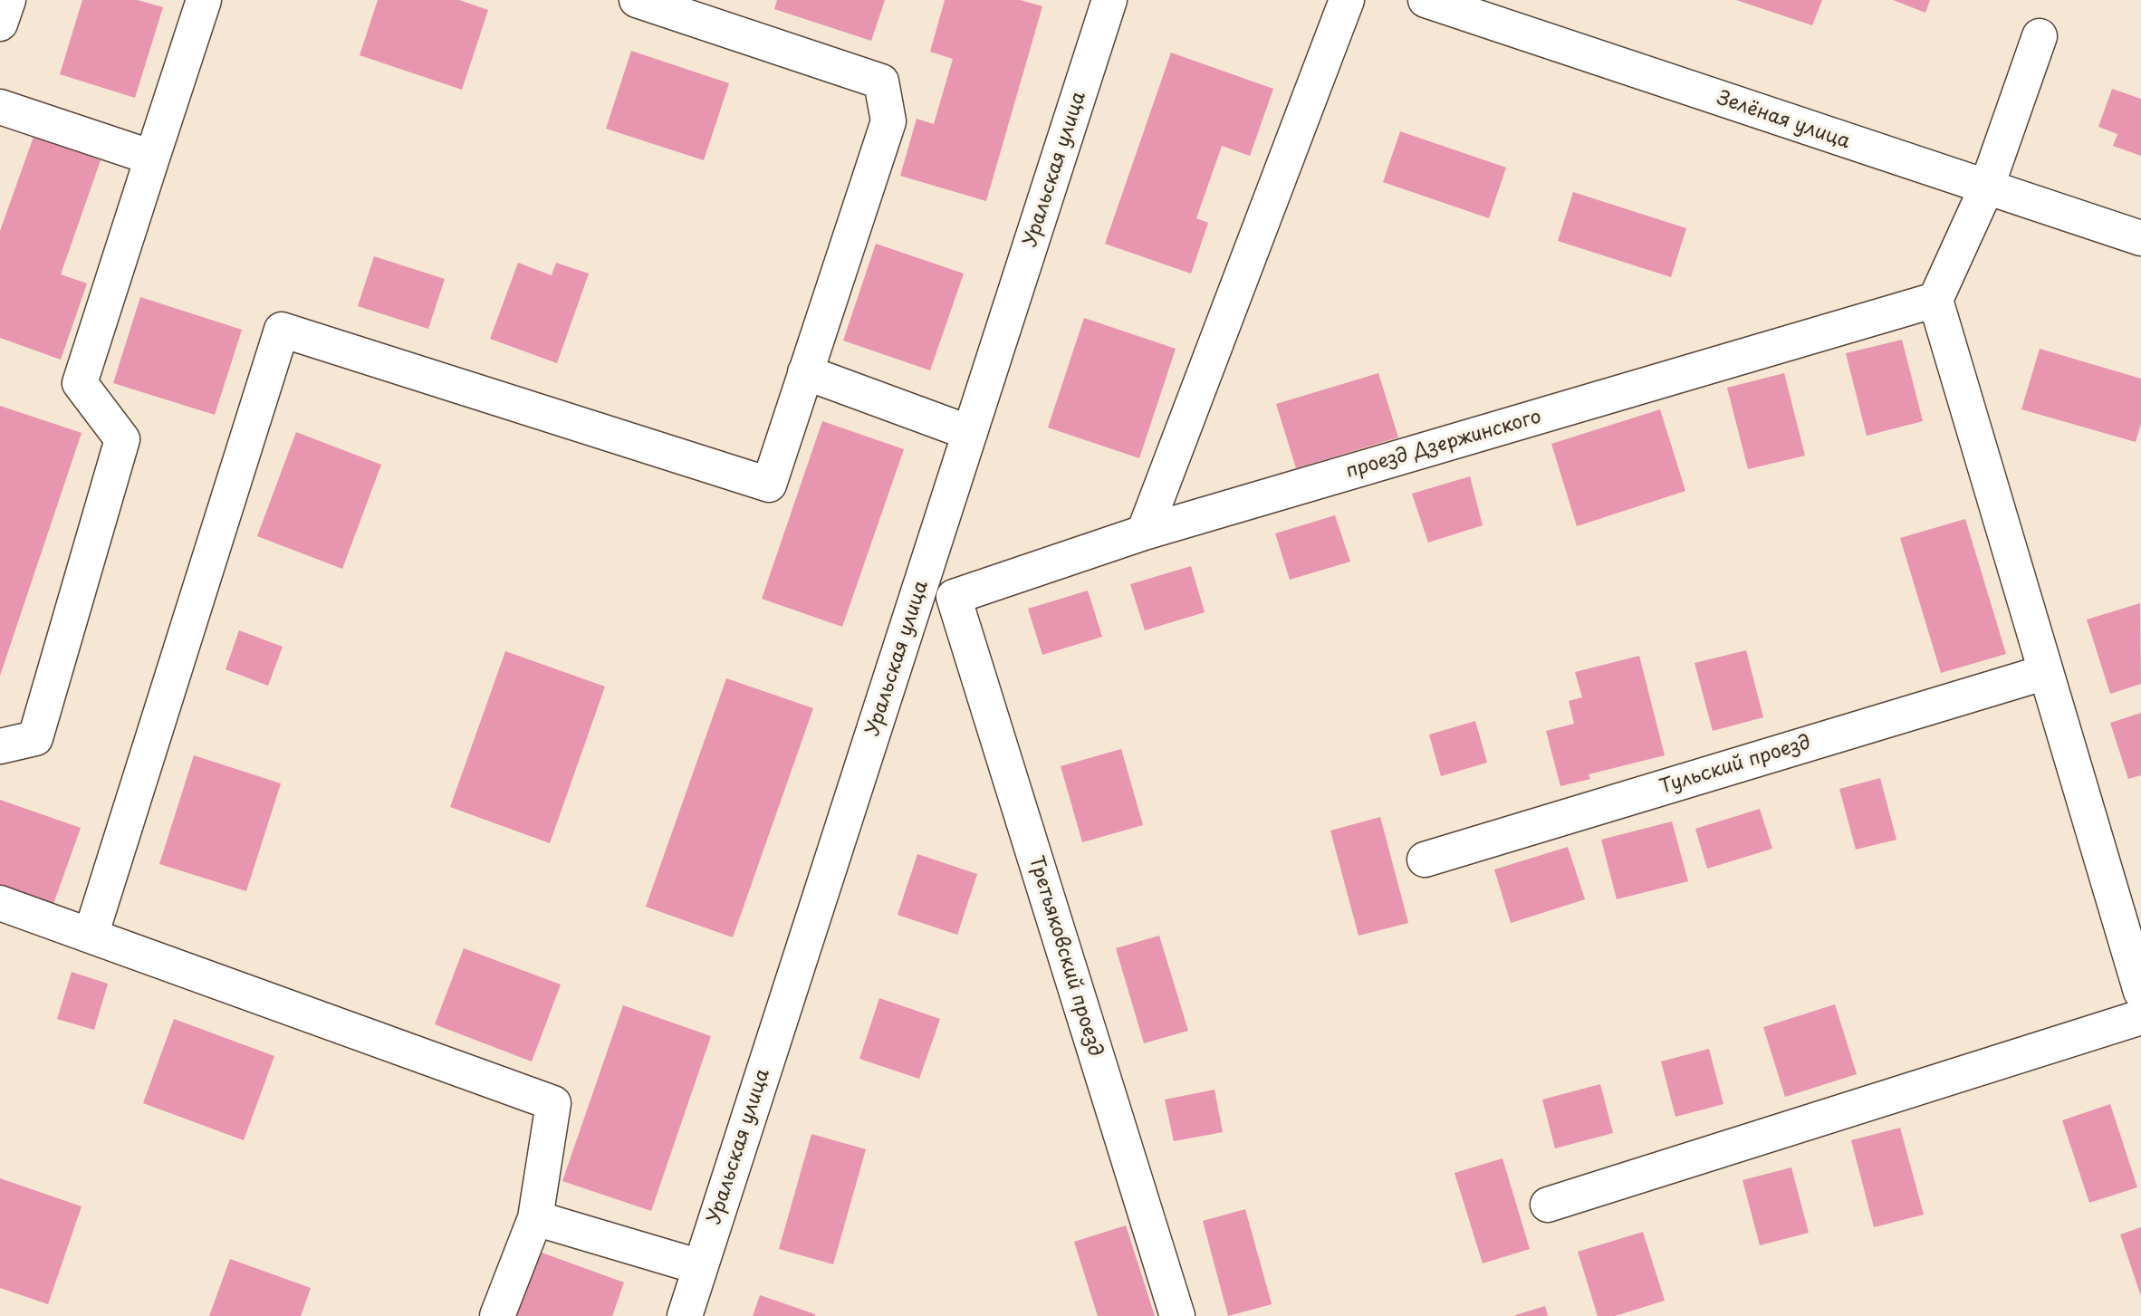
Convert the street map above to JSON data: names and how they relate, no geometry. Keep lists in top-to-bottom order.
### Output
{
  "streets": {
    "street": [
      "Зелёная улица",
      "Уральская улица",
      "проезд Дзержинского",
      "Тульский проезд",
      "Третьяковский проезд"
    ]
  },
  "crossings": [
    ["проезд Дзержинского", "Третьяковский проезд"]
  ]
}
